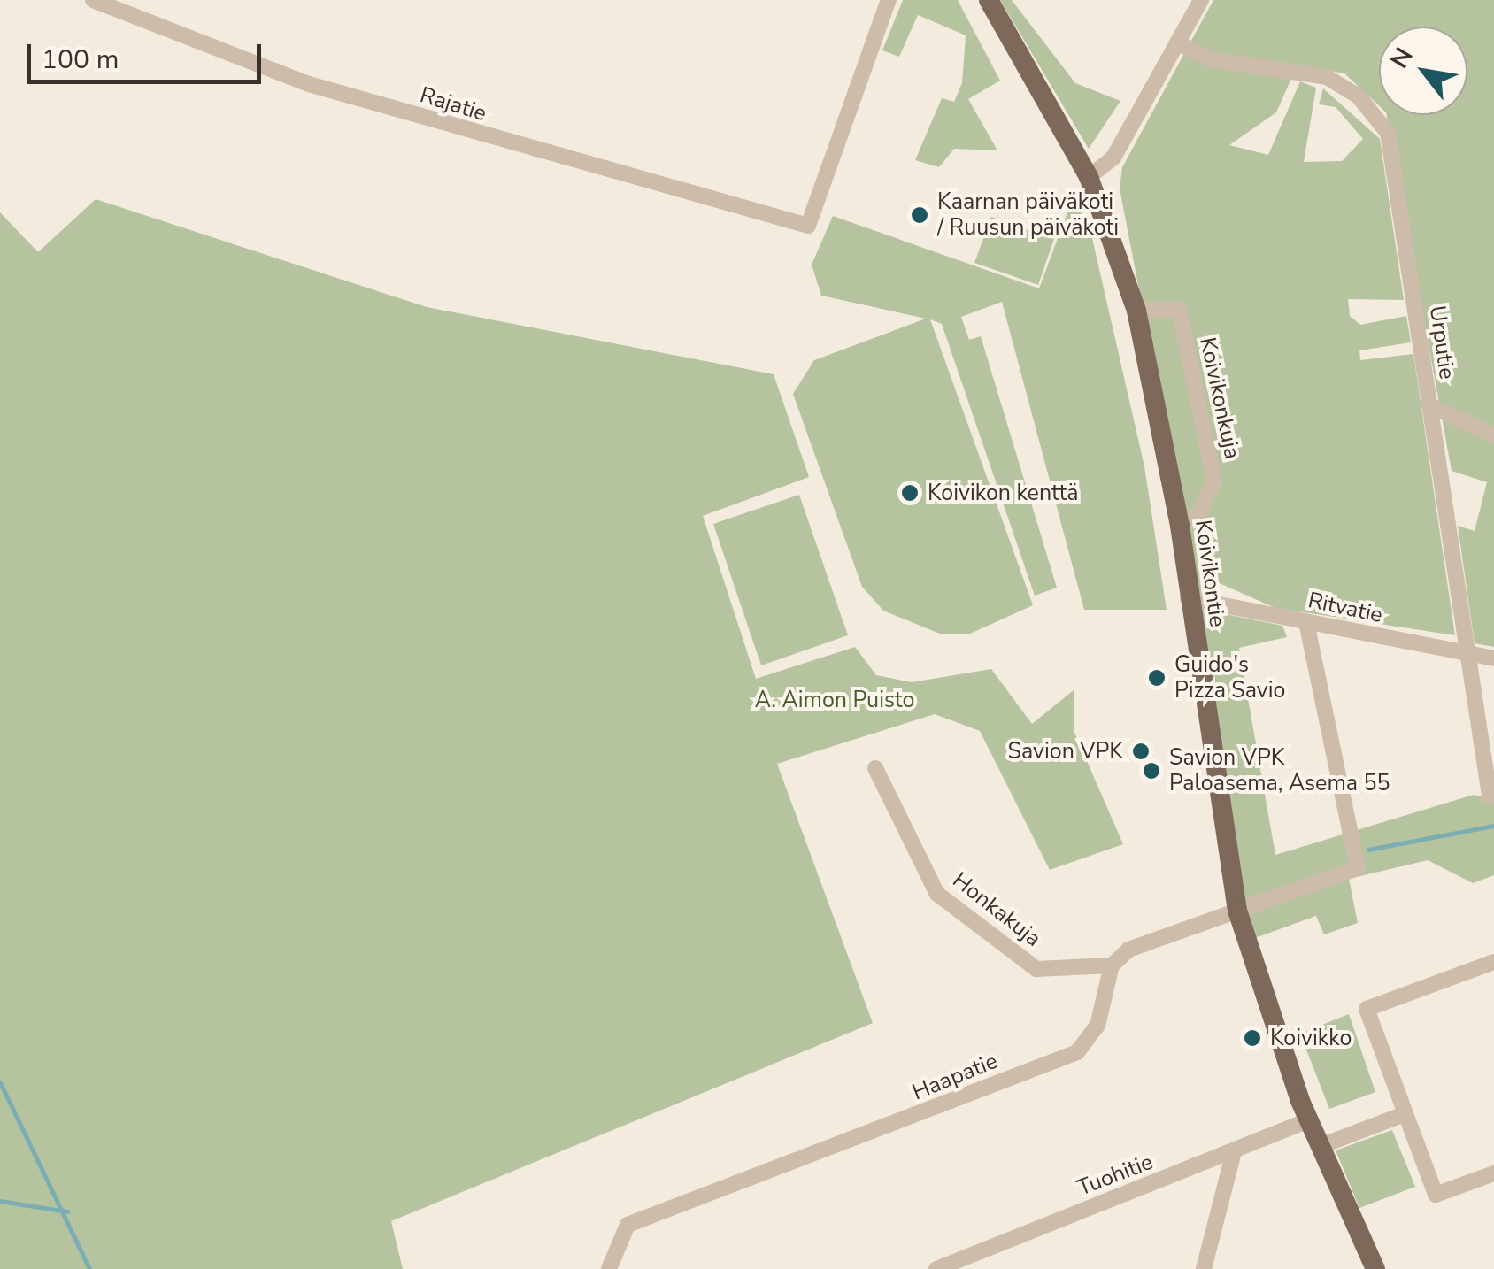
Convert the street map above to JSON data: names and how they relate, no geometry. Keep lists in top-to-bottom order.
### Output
{
  "streets": {
    "main road": ["Koivikontie"],
    "street": [
      "Rajatie",
      "Urputie",
      "Koivikonkuja",
      "Ritvatie",
      "Honkakuja",
      "Haapatie",
      "Tuohitie"
    ]
  },
  "crossings": [
    ["Urputie", "Ritvatie"],
    ["Koivikonkuja", "Koivikontie"],
    ["Koivikontie", "Ritvatie"],
    ["Koivikontie", "Tuohitie"],
    ["Honkakuja", "Haapatie"]
  ],
  "parks": ["A. Aimon Puisto"],
  "places": [
    "Kaarnan päiväkoti / Ruusun päiväkoti",
    "Koivikon kenttä",
    "Guido's Pizza Savio",
    "Savion VPK",
    "Savion VPK Paloasema, Asema 55",
    "Koivikko"
  ],
  "scale_bar": "100 m",
  "north": "top left"
}
